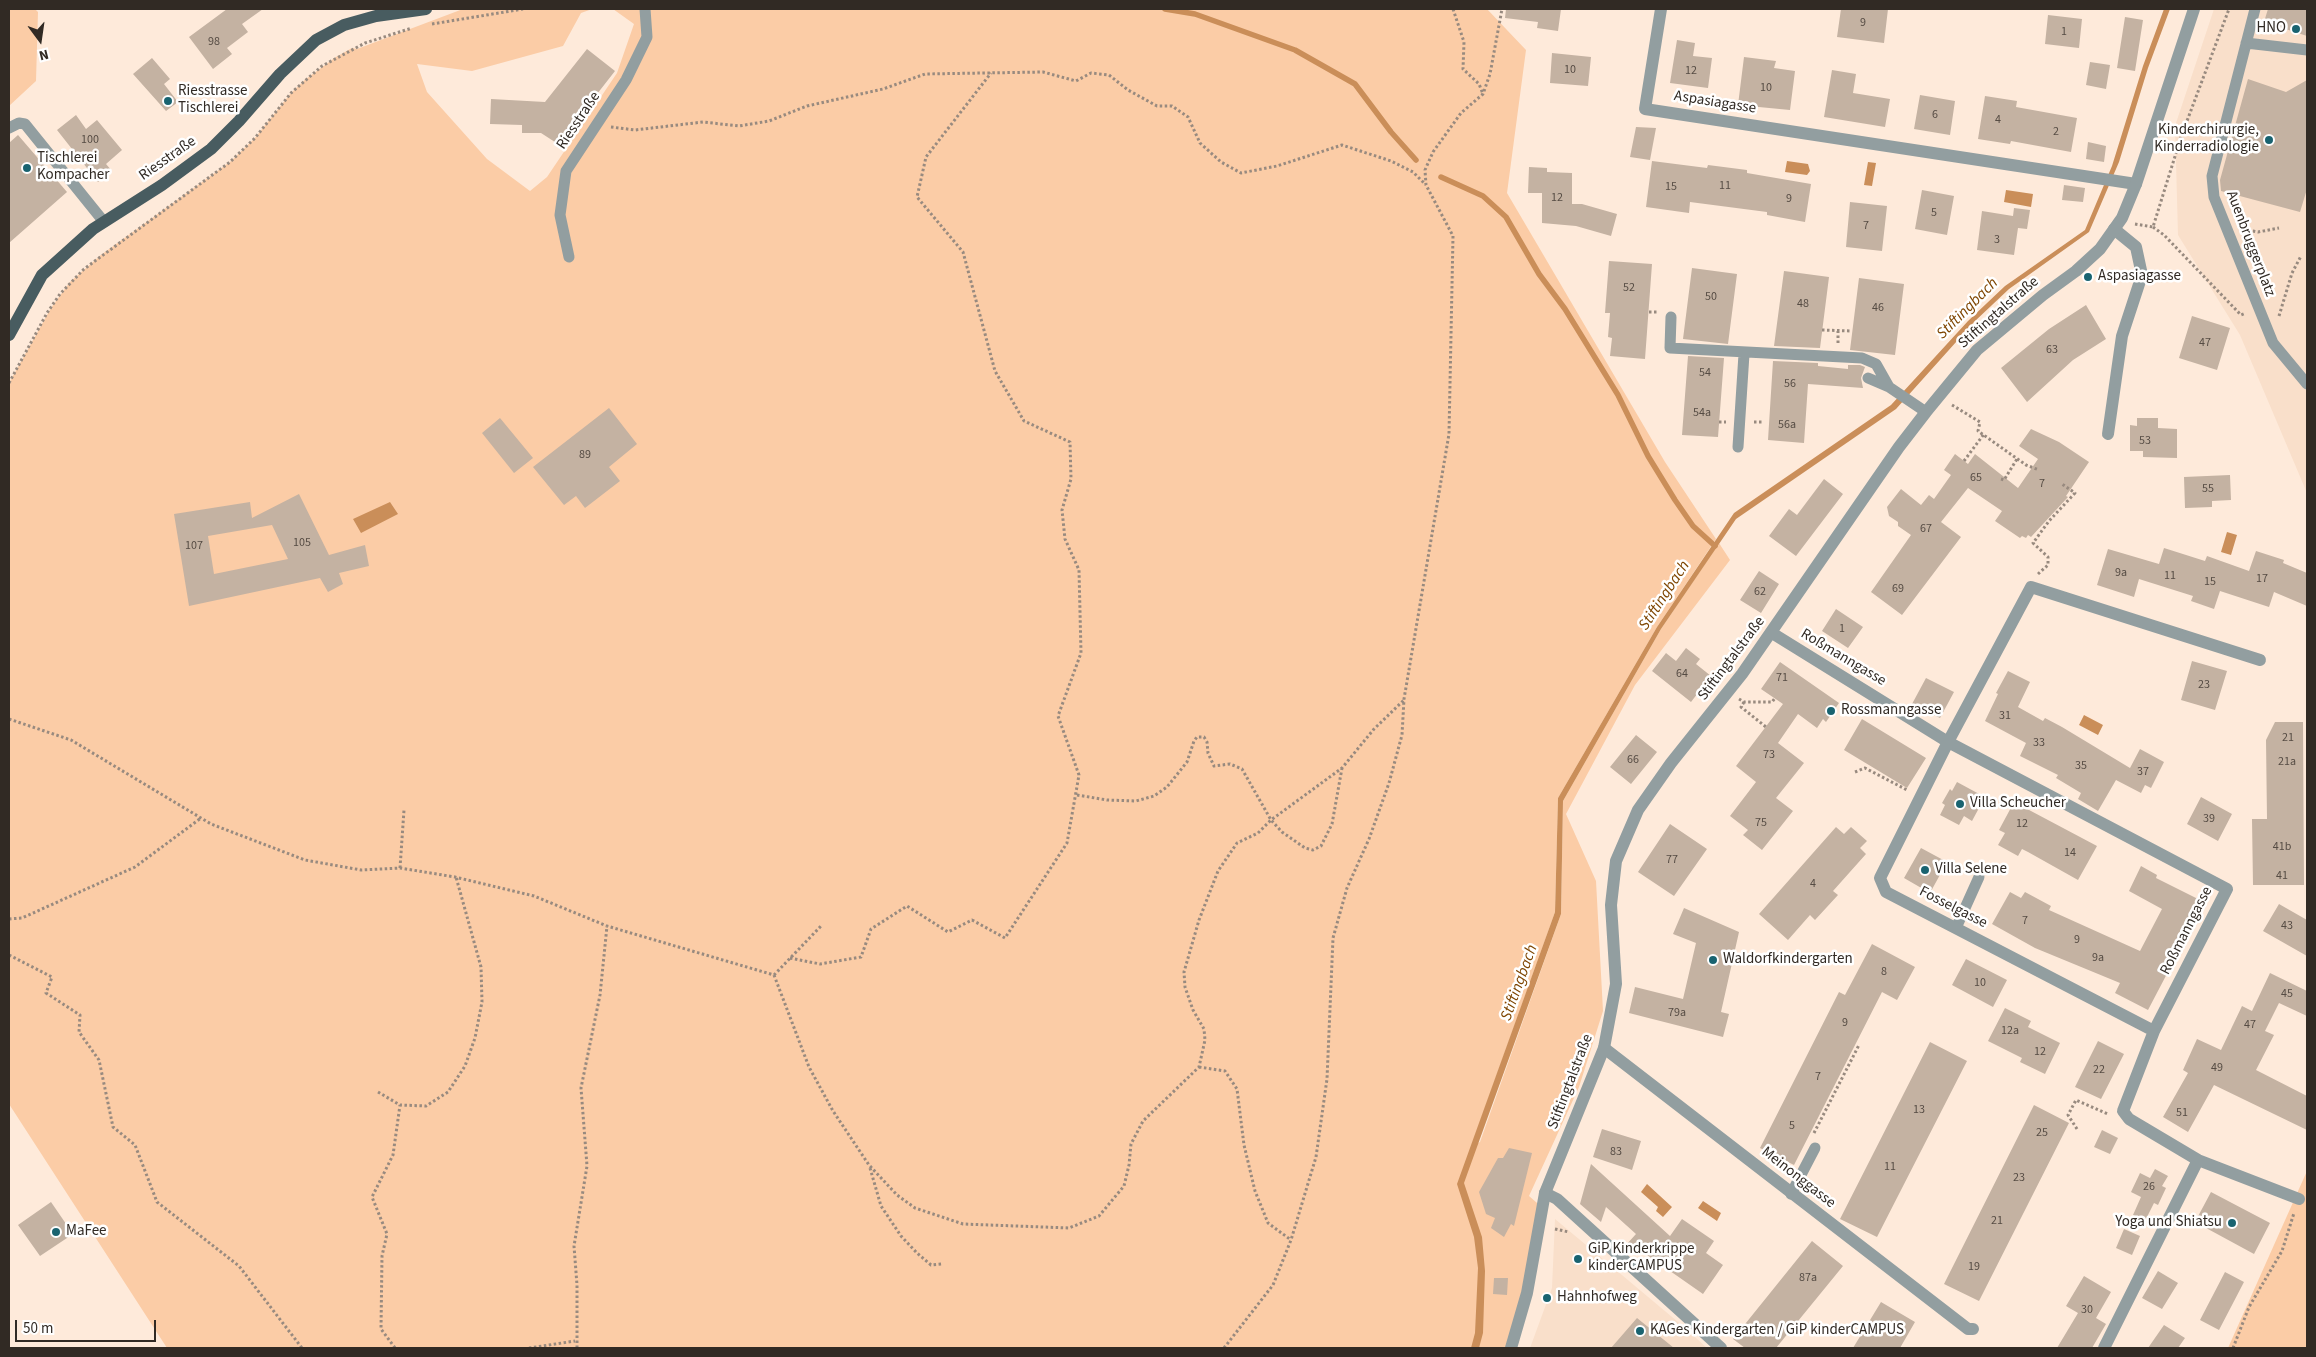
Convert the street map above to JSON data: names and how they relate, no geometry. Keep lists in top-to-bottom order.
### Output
{
  "streets": {
    "main road": ["Riesstraße"],
    "street": [
      "Aspasiagasse",
      "Stiftingtalstraße",
      "Roßmanngasse",
      "Fosselgasse",
      "Meinonggasse"
    ],
    "lane": ["Auenbruggerplatz"]
  },
  "crossings": [
    ["Aspasiagasse", "Stiftingtalstraße"],
    ["Stiftingtalstraße", "Roßmanngasse"],
    ["Stiftingtalstraße", "Meinonggasse"],
    ["Roßmanngasse", "Fosselgasse"]
  ],
  "water": ["Stiftingbach"],
  "places": [
    "HNO",
    "Riesstrasse Tischlerei",
    "Kinderchirurgie, Kinderradiologie",
    "Tischlerei Kompacher",
    "Aspasiagasse",
    "Rossmanngasse",
    "Villa Scheucher",
    "Villa Selene",
    "Waldorfkindergarten",
    "Yoga und Shiatsu",
    "MaFee",
    "GiP Kinderkrippe kinderCAMPUS",
    "Hahnhofweg",
    "KAGes Kindergarten / GiP kinderCAMPUS"
  ],
  "house_numbers": [
    "9",
    "1",
    "98",
    "10",
    "12",
    "10",
    "6",
    "4",
    "2",
    "100",
    "11",
    "15",
    "12",
    "9",
    "5",
    "7",
    "3",
    "52",
    "50",
    "48",
    "46",
    "47",
    "63",
    "54",
    "56",
    "54a",
    "56a",
    "53",
    "89",
    "65",
    "7",
    "55",
    "67",
    "105",
    "107",
    "9a",
    "11",
    "17",
    "15",
    "69",
    "62",
    "1",
    "64",
    "71",
    "23",
    "31",
    "21",
    "33",
    "73",
    "66",
    "21a",
    "35",
    "37",
    "39",
    "75",
    "12",
    "41b",
    "14",
    "77",
    "41",
    "4",
    "7",
    "43",
    "9",
    "9a",
    "8",
    "10",
    "45",
    "79a",
    "9",
    "47",
    "12a",
    "12",
    "49",
    "22",
    "7",
    "13",
    "51",
    "5",
    "25",
    "83",
    "11",
    "23",
    "26",
    "21",
    "19",
    "87a",
    "30"
  ],
  "scale_bar": "50 m",
  "north": "bottom"
}
